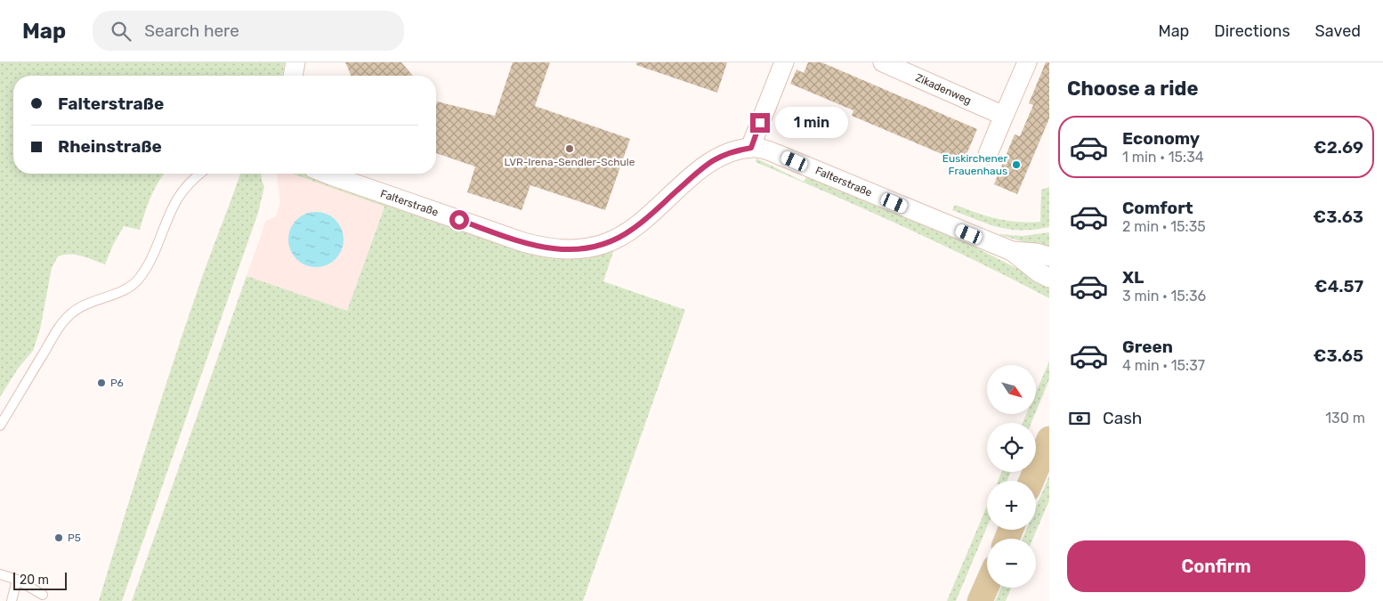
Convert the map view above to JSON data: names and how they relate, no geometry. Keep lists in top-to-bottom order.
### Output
{
  "streets": {
    "street": ["Zikadenweg", "Falterstraße"]
  },
  "places": [
    "LVR-Irena-Sendler-Schule",
    "Euskirchener Frauenhaus",
    "P6",
    "P5"
  ],
  "scale_bar": "20 m",
  "north": "bottom right",
  "page": {
    "header": "Map",
    "search": "Search here",
    "nav": ["Map", "Directions", "Saved"],
    "heading": "Choose a ride",
    "banner": ["Falterstraße", "Rheinstraße"],
    "bubble": "1 min",
    "list": [
      {
        "name": "Economy",
        "note": "1 min · 15:34",
        "value": "€2.69"
      },
      {
        "name": "Comfort",
        "note": "2 min · 15:35",
        "value": "€3.63"
      },
      {
        "name": "XL",
        "note": "3 min · 15:36",
        "value": "€4.57"
      },
      {
        "name": "Green",
        "note": "4 min · 15:37",
        "value": "€3.65"
      }
    ],
    "map_buttons": ["+", "−"],
    "pay": ["Cash", "130 m"],
    "buttons": "Confirm",
    "scale": "20 m"
  }
}
